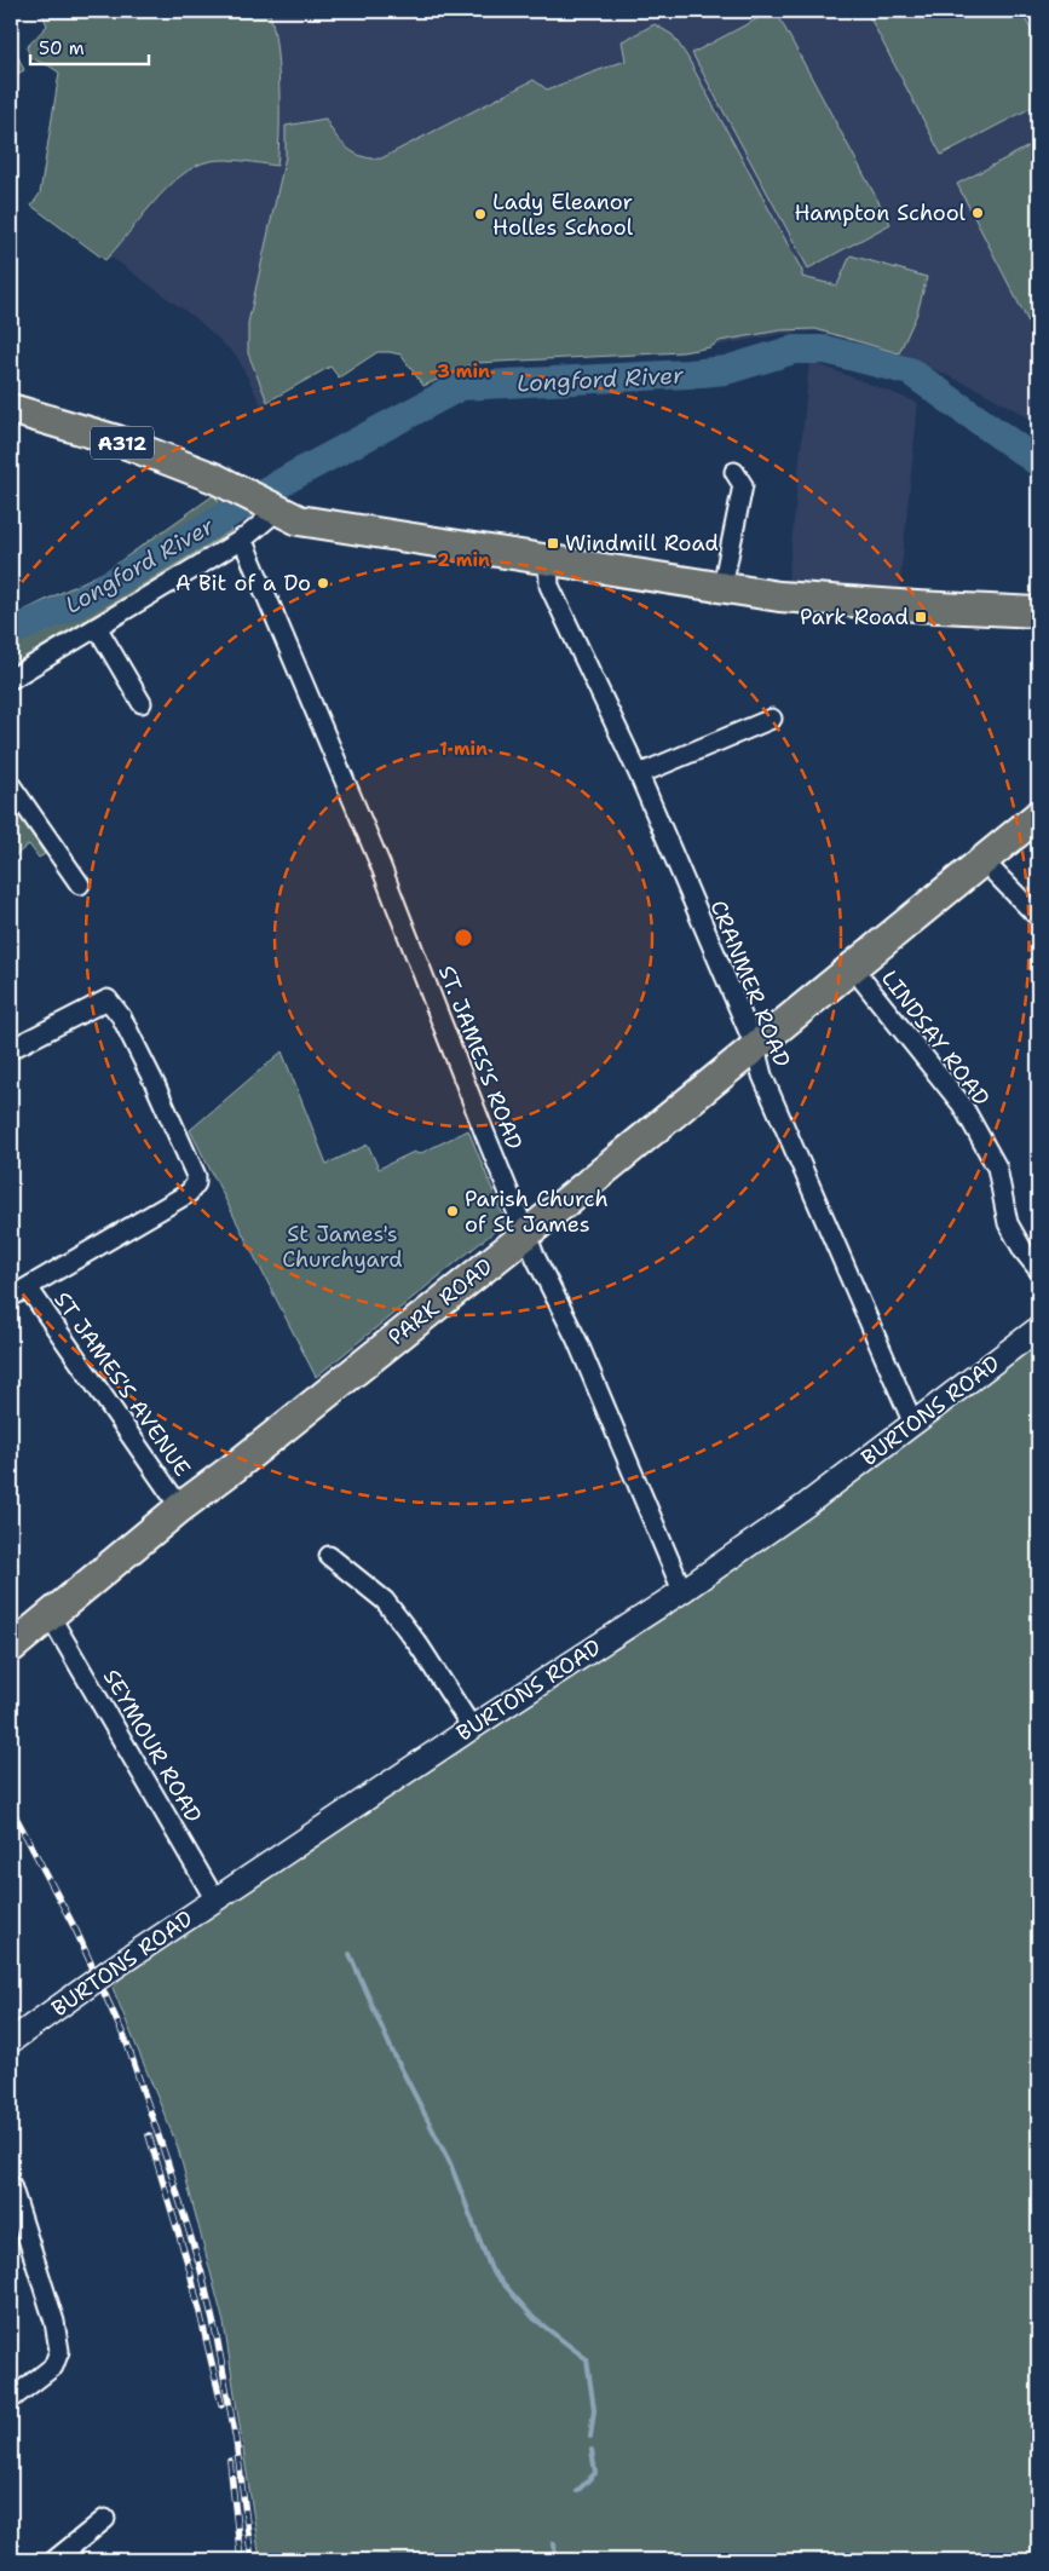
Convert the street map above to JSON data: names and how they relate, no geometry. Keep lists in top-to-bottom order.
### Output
{
  "streets": {
    "main road": ["A312", "PARK ROAD"],
    "street": [
      "CRANMER ROAD",
      "LINDSAY ROAD",
      "ST. JAMES'S ROAD",
      "ST JAMES'S AVENUE",
      "BURTONS ROAD",
      "SEYMOUR ROAD"
    ]
  },
  "crossings": [
    ["A312", "CRANMER ROAD"],
    ["CRANMER ROAD", "PARK ROAD"],
    ["CRANMER ROAD", "BURTONS ROAD"],
    ["LINDSAY ROAD", "PARK ROAD"],
    ["ST. JAMES'S ROAD", "PARK ROAD"],
    ["ST. JAMES'S ROAD", "BURTONS ROAD"],
    ["PARK ROAD", "ST JAMES'S AVENUE"],
    ["PARK ROAD", "SEYMOUR ROAD"],
    ["BURTONS ROAD", "SEYMOUR ROAD"]
  ],
  "water": ["Longford River"],
  "parks": ["St James's Churchyard"],
  "places": {
    "other": [
      "Hampton School",
      "Lady Eleanor Holles School",
      "A Bit of a Do",
      "Parish Church of St James"
    ],
    "transit": ["Windmill Road", "Park Road"]
  },
  "scale_bar": "50 m",
  "rings": ["3 min", "2 min", "1 min"]
}
